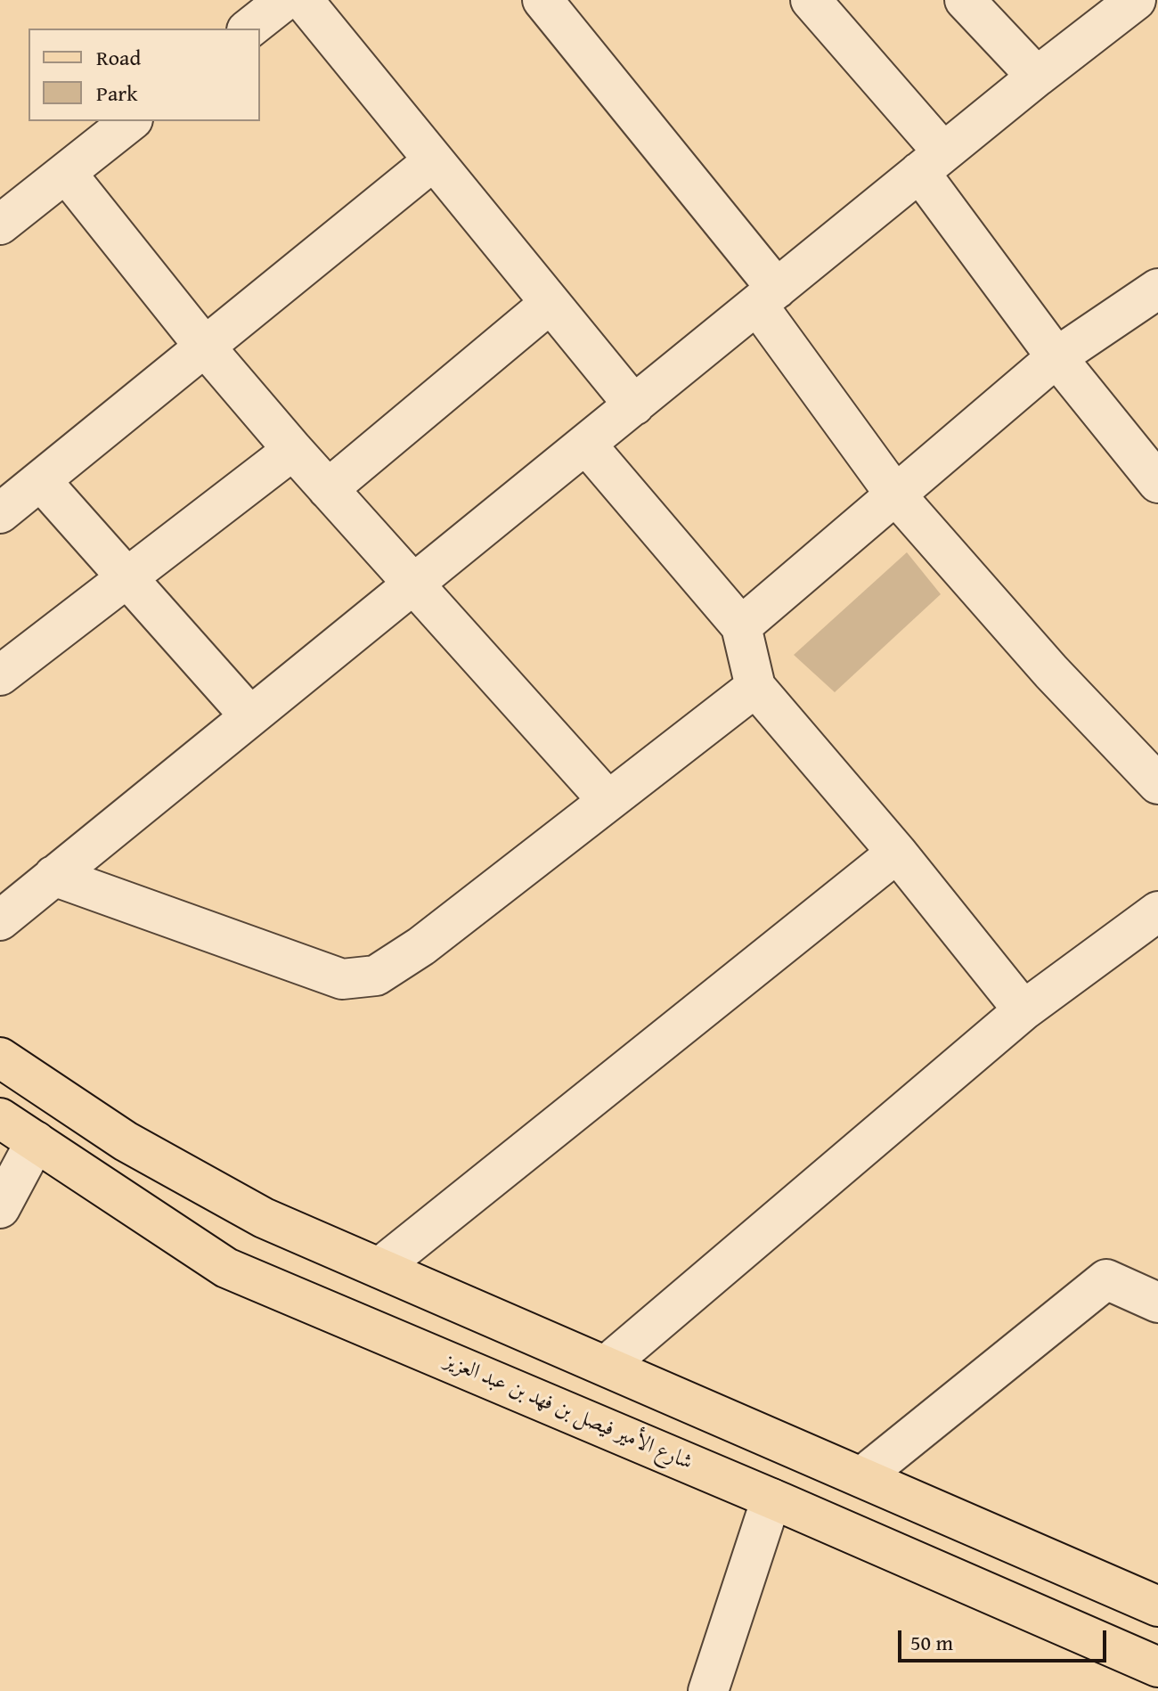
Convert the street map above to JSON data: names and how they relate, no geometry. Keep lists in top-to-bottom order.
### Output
{
  "streets": {
    "main road": ["شارع الأمير فيصل بن فهد بن عبد العزيز"]
  },
  "legend": ["Road", "Park"],
  "scale_bar": "50 m"
}
